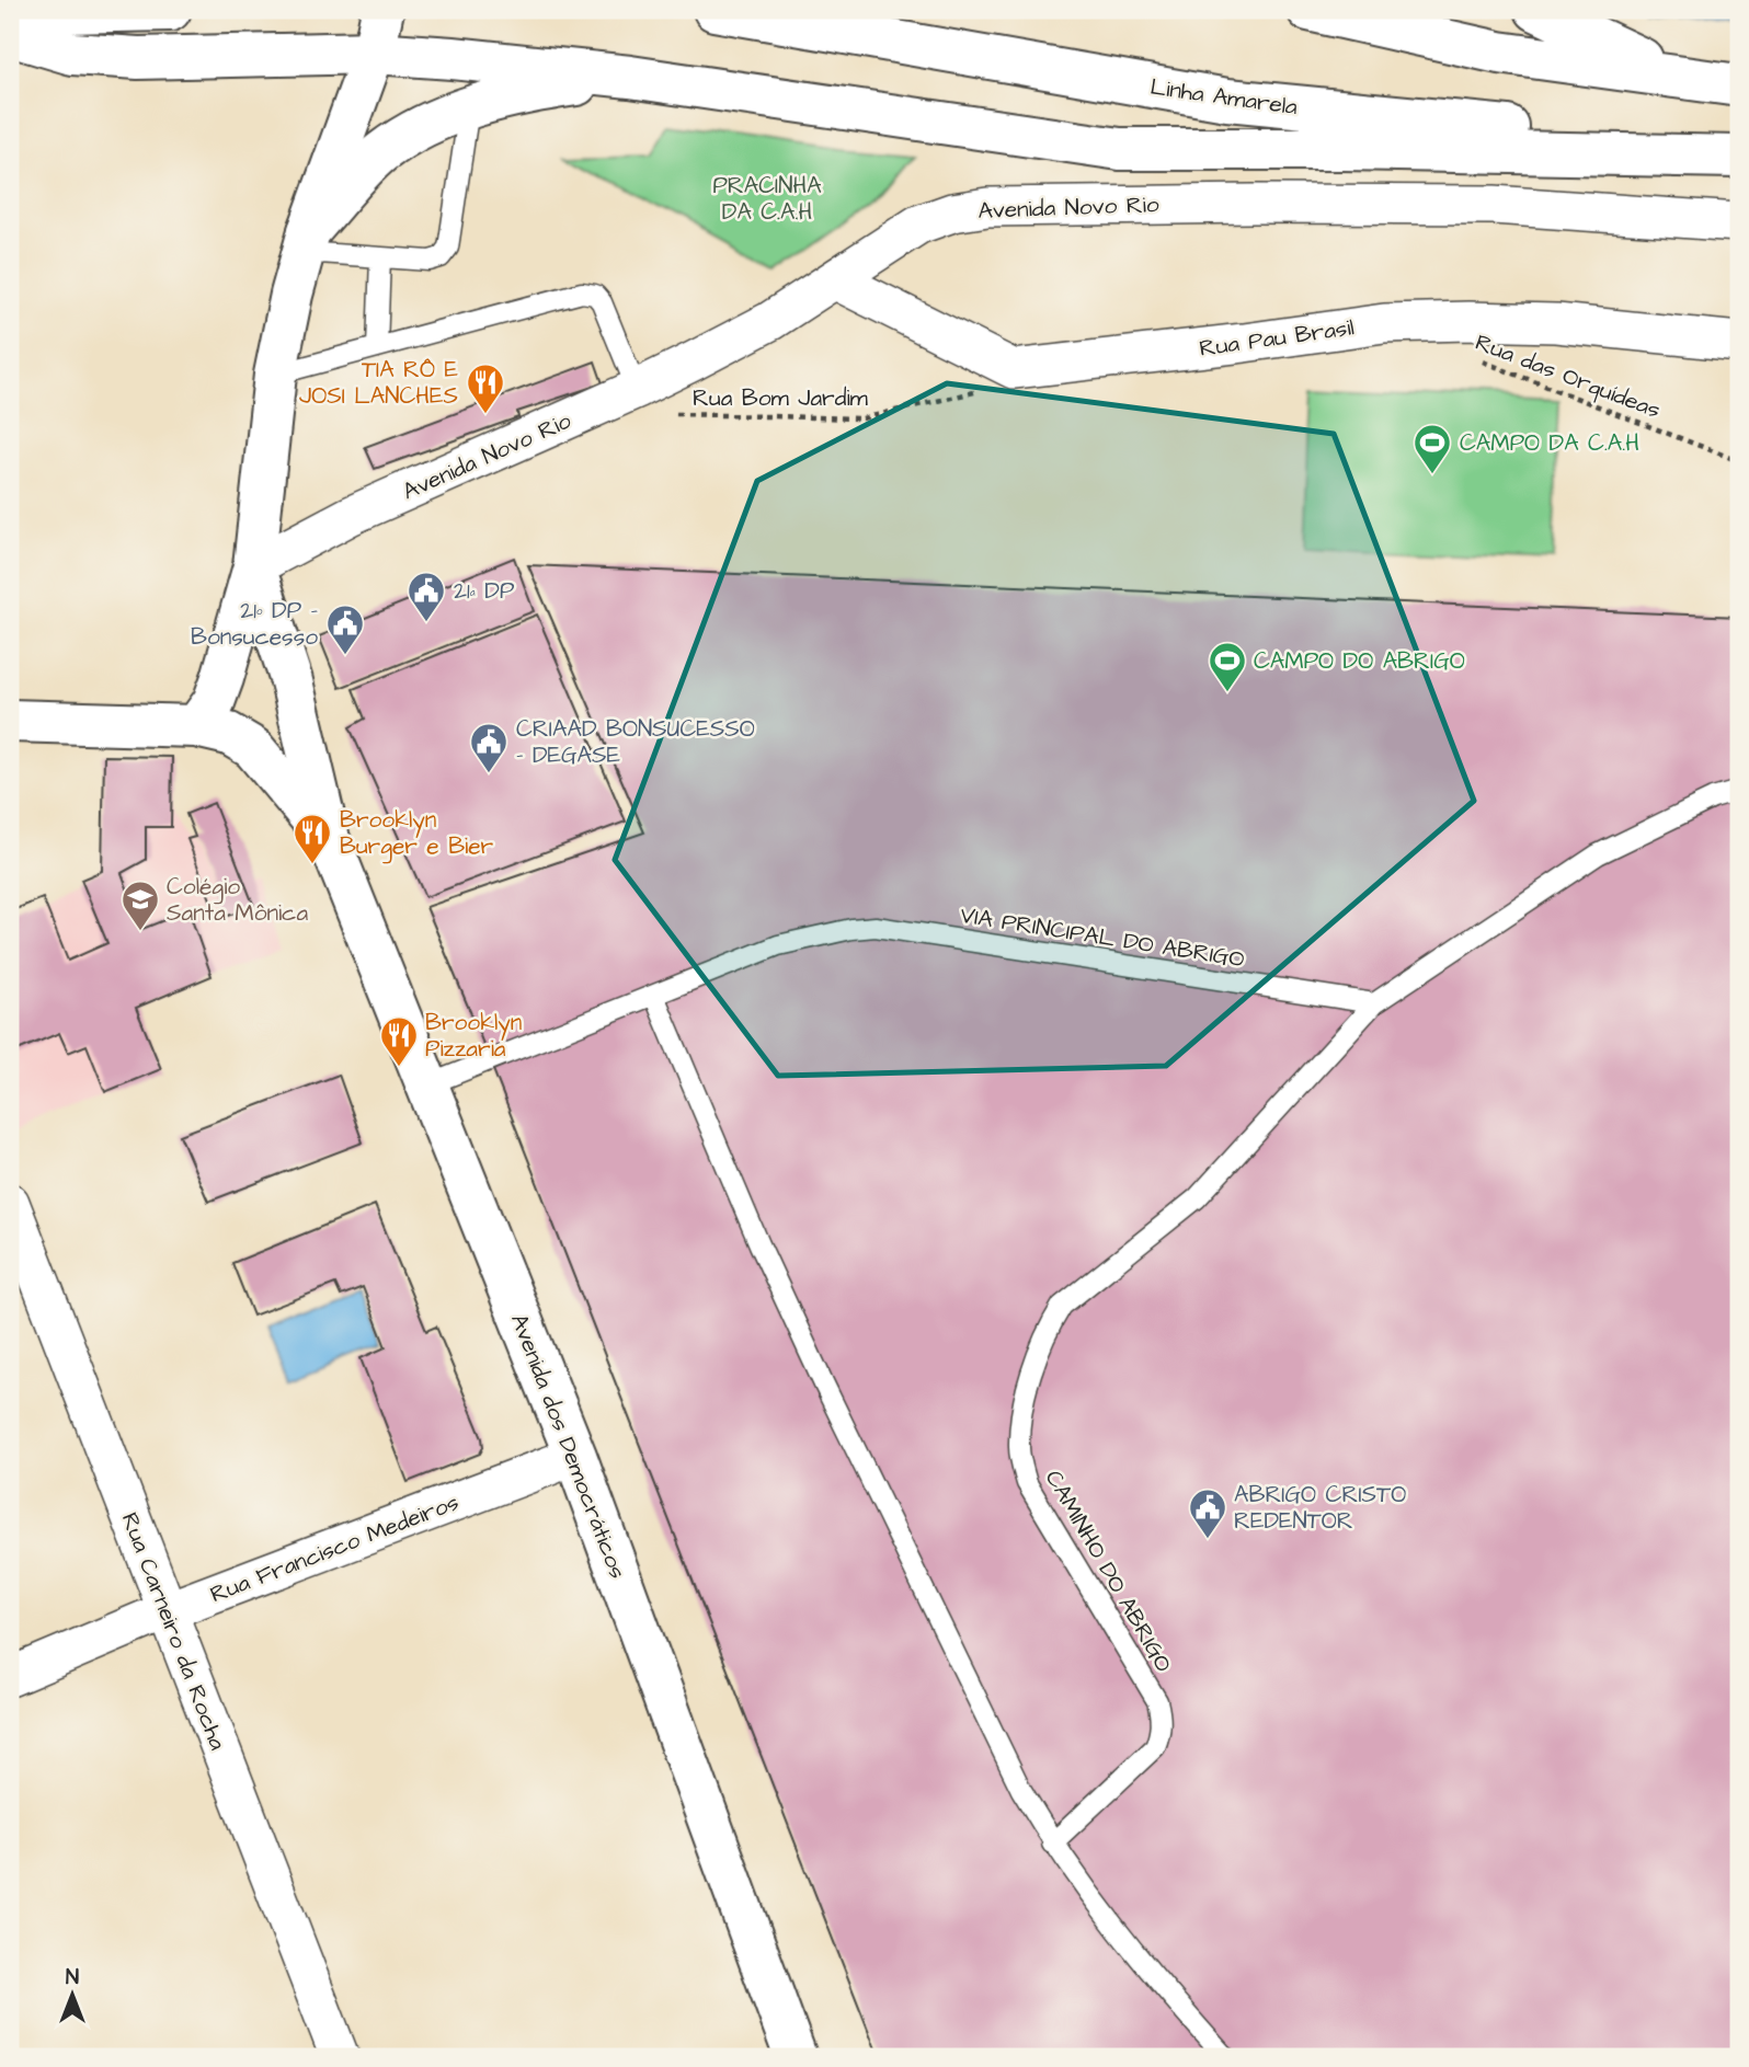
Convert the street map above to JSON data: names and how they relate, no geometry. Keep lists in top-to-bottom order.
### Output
{
  "streets": {
    "main road": ["Linha Amarela", "Avenida dos Democráticos"],
    "street": [
      "Avenida Novo Rio",
      "Rua Pau Brasil",
      "Rua Francisco Medeiros",
      "Rua Carneiro da Rocha"
    ],
    "lane": ["VIA PRINCIPAL DO ABRIGO", "CAMINHO DO ABRIGO"],
    "path": ["Rua das Orquídeas", "Rua Bom Jardim"]
  },
  "crossings": [
    ["Avenida Novo Rio", "Avenida dos Democráticos"],
    ["Rua Pau Brasil", "Rua Bom Jardim"],
    ["VIA PRINCIPAL DO ABRIGO", "Avenida dos Democráticos"],
    ["VIA PRINCIPAL DO ABRIGO", "CAMINHO DO ABRIGO"],
    ["Avenida dos Democráticos", "Rua Francisco Medeiros"],
    ["Rua Francisco Medeiros", "Rua Carneiro da Rocha"]
  ],
  "parks": ["PRACINHA DA C.A.H"],
  "places": {
    "restaurant": ["TIA RÔ E JOSI LANCHES", "Brooklyn Burger e Bier", "Brooklyn Pizzaria"],
    "sports": ["CAMPO DA C.A.H", "CAMPO DO ABRIGO"],
    "public building": [
      "21ª DP",
      "21º DP - Bonsucesso",
      "CRIAAD BONSUCESSO - DEGASE",
      "ABRIGO CRISTO REDENTOR"
    ],
    "school or university": ["Colégio Santa Mônica"]
  },
  "north": "top"
}
